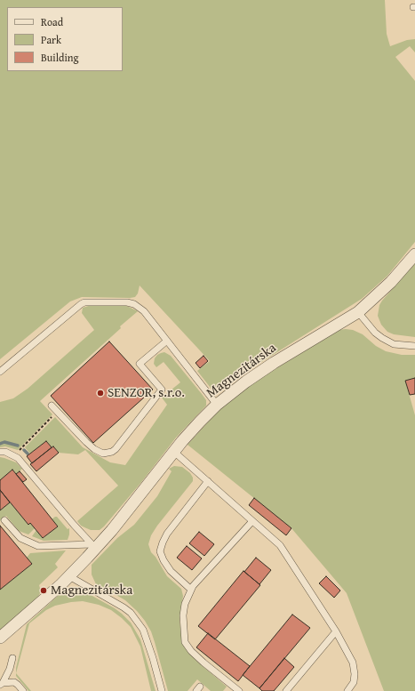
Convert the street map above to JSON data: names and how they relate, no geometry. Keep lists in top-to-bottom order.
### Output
{
  "streets": {
    "street": ["Magnezitárska"]
  },
  "places": ["SENZOR, s.r.o.", "Magnezitárska"],
  "legend": ["Road", "Park", "Building"]
}
